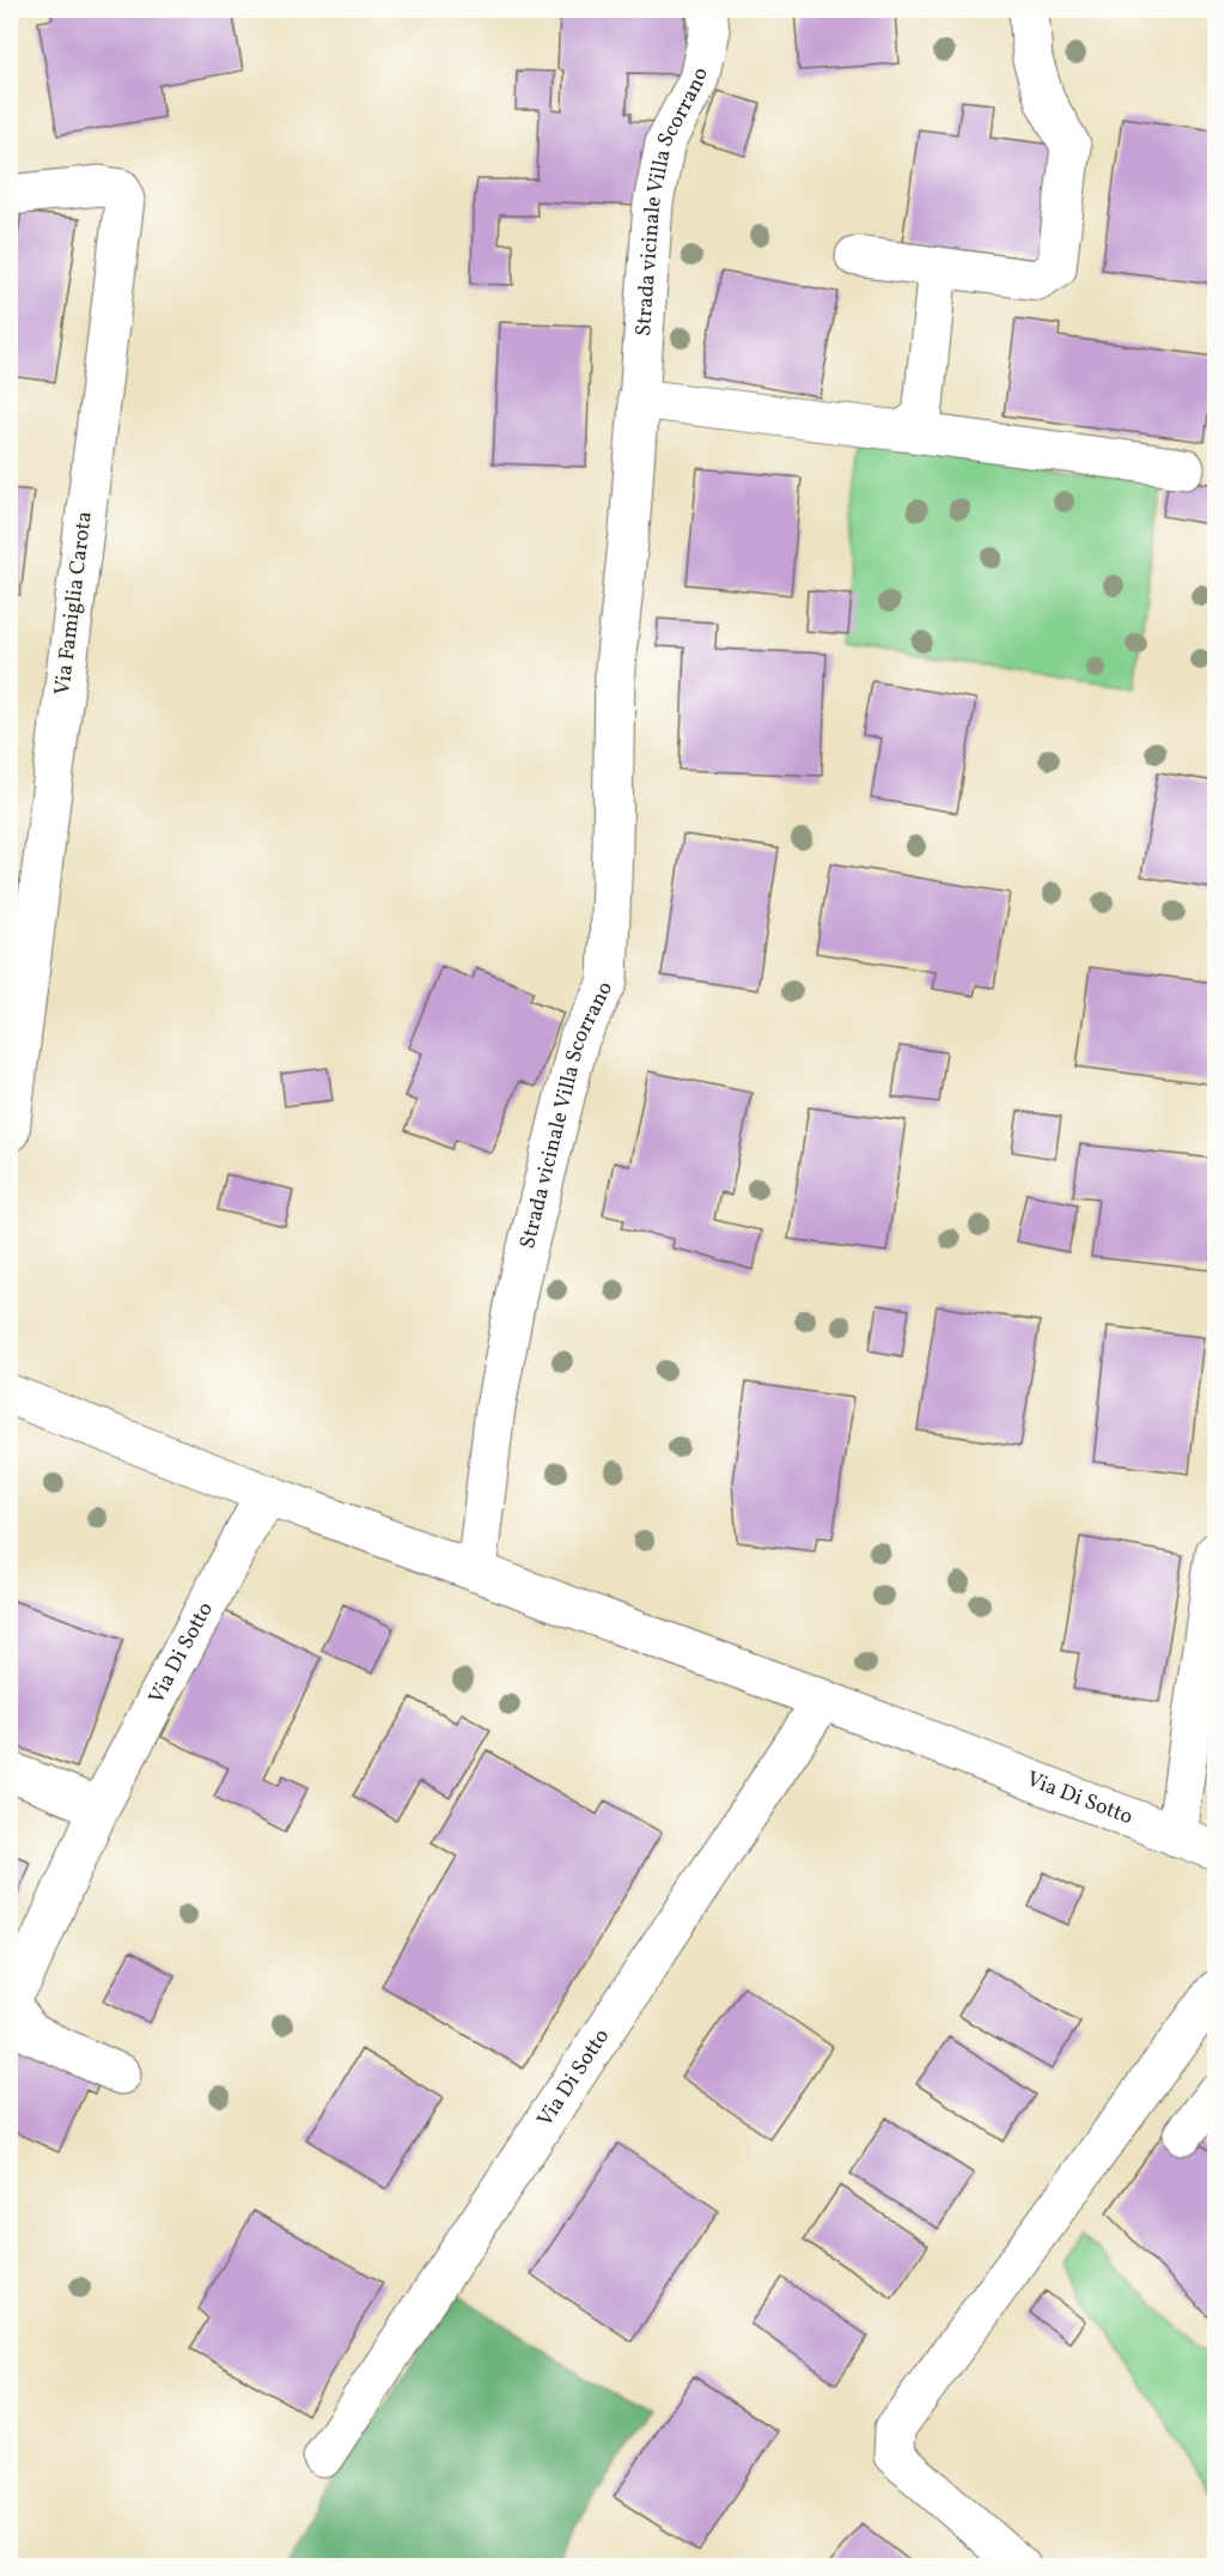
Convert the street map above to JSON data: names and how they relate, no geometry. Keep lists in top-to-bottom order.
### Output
{
  "streets": {
    "street": ["Strada vicinale Villa Scorrano", "Via Famiglia Carota", "Via Di Sotto"]
  },
  "crossings": [
    ["Strada vicinale Villa Scorrano", "Via Di Sotto"]
  ]
}
